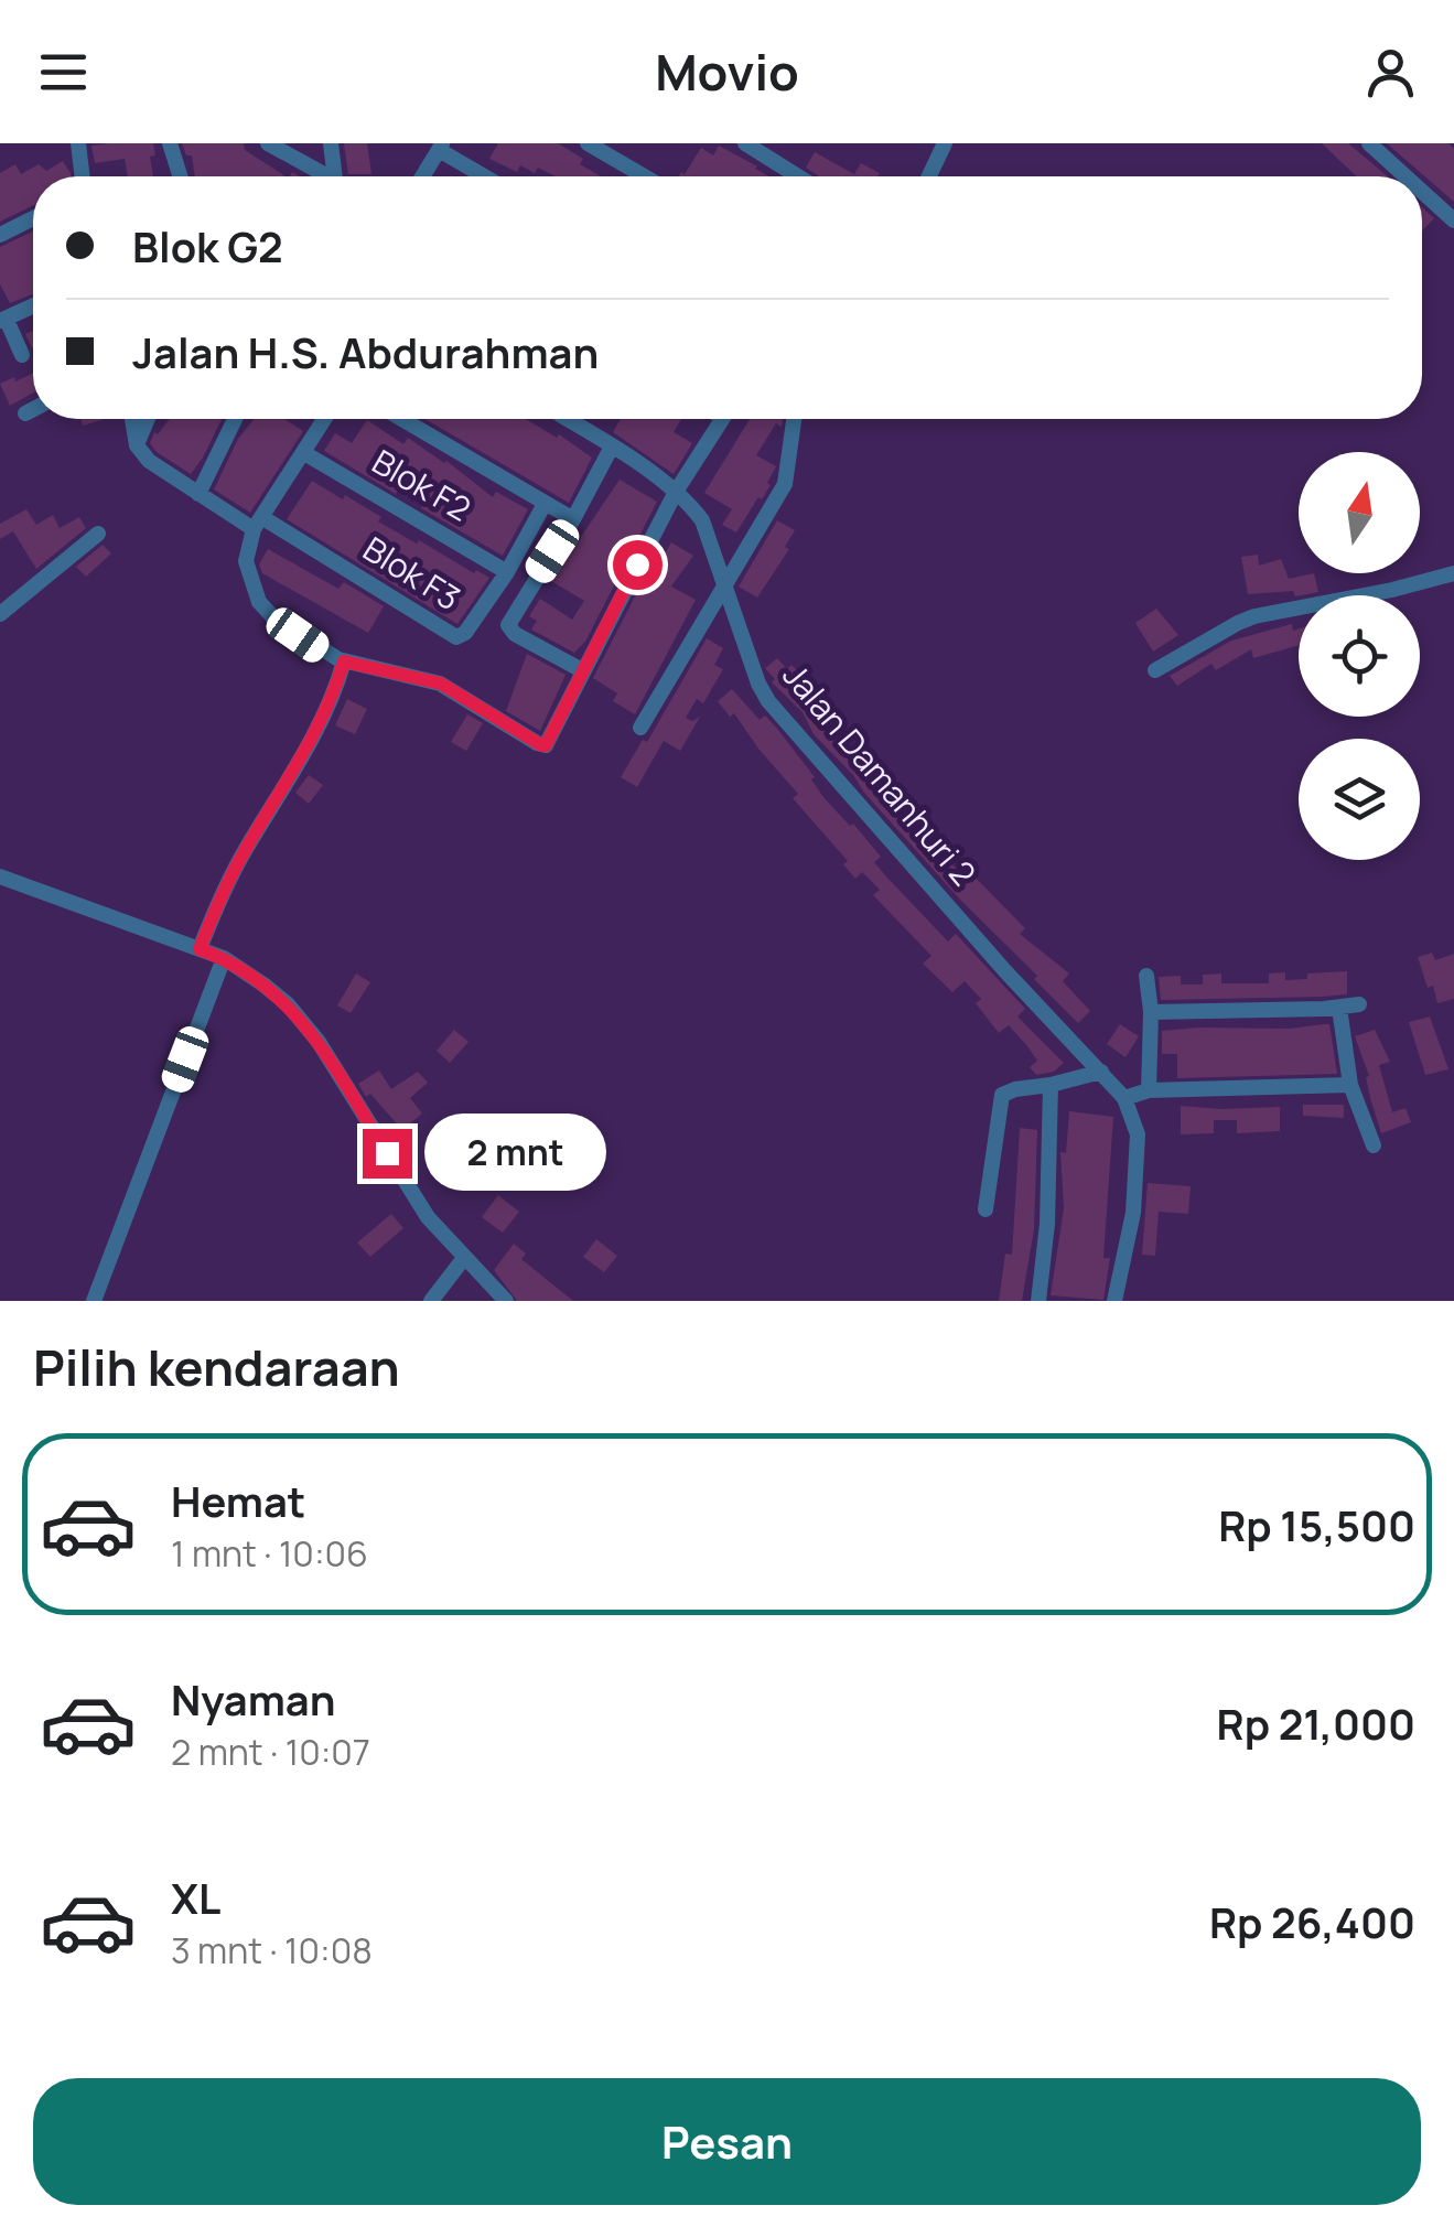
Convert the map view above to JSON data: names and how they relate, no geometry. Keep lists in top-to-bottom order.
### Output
{
  "streets": {
    "street": ["Blok F2", "Blok F3", "Jalan Damanhuri 2"]
  },
  "crossings": [
    ["Blok F2", "Blok F3"]
  ],
  "north": "top",
  "page": {
    "header": "Movio",
    "banner": ["Blok G2", "Jalan H.S. Abdurahman"],
    "bubble": "2 mnt",
    "heading": "Pilih kendaraan",
    "list": [
      {
        "name": "Hemat",
        "note": "1 mnt · 10:06",
        "value": "Rp 15,500"
      },
      {
        "name": "Nyaman",
        "note": "2 mnt · 10:07",
        "value": "Rp 21,000"
      },
      {
        "name": "XL",
        "note": "3 mnt · 10:08",
        "value": "Rp 26,400"
      }
    ],
    "buttons": "Pesan"
  }
}
